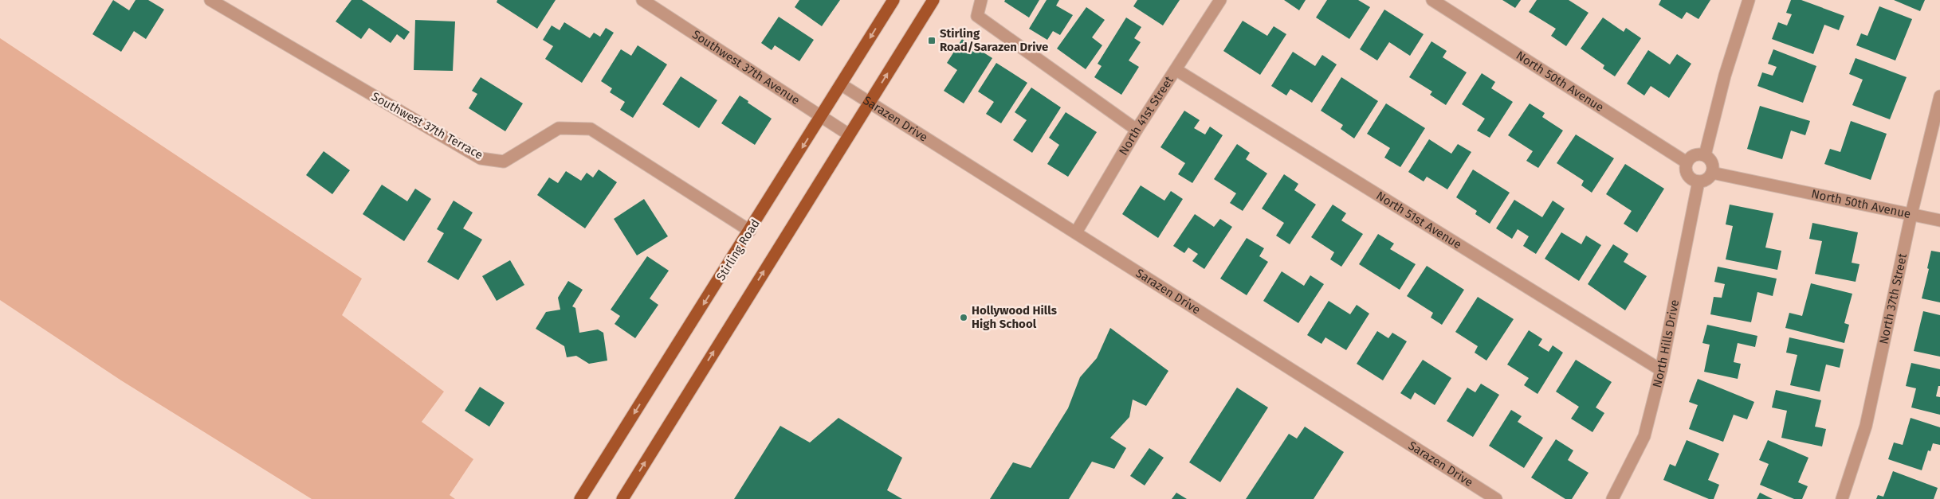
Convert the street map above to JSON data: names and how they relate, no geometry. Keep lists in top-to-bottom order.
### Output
{
  "streets": {
    "main road": ["Stirling Road"],
    "street": [
      "Southwest 37th Avenue",
      "North 50th Avenue",
      "North 41st Street",
      "Sarazen Drive",
      "Southwest 37th Terrace",
      "North 51st Avenue",
      "North 37th Street",
      "North Hills Drive"
    ]
  },
  "crossings": [
    ["Southwest 37th Avenue", "Stirling Road"],
    ["North 50th Avenue", "North 37th Street"],
    ["North 50th Avenue", "North Hills Drive"],
    ["North 41st Street", "Sarazen Drive"],
    ["North 41st Street", "North 51st Avenue"],
    ["Sarazen Drive", "Stirling Road"],
    ["Southwest 37th Terrace", "Stirling Road"],
    ["North 51st Avenue", "North Hills Drive"]
  ],
  "places": {
    "transit": ["Stirling Road/Sarazen Drive"],
    "other": ["Hollywood Hills High School"]
  }
}
